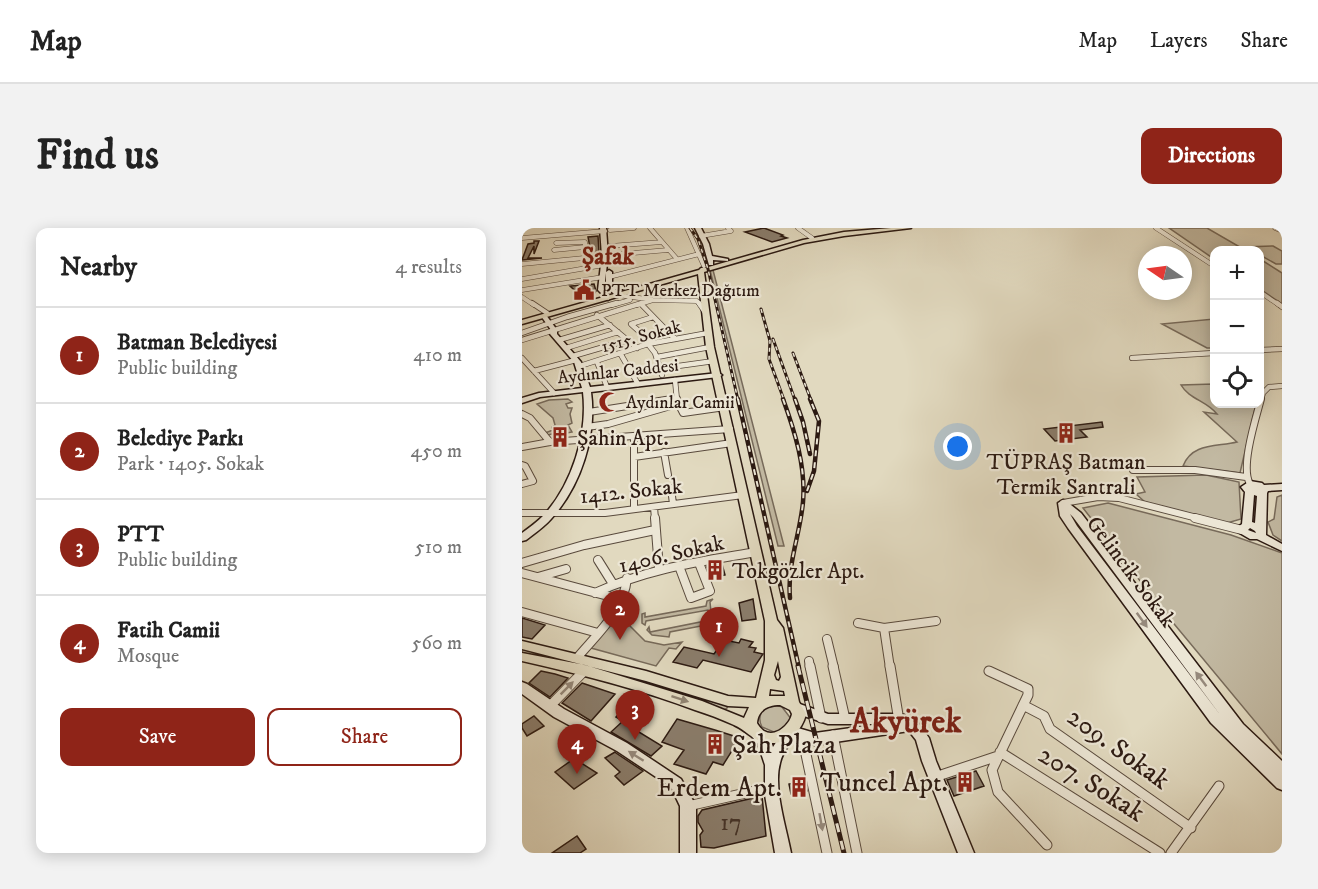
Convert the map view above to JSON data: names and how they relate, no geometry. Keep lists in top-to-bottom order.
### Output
{
  "streets": {
    "street": [
      "1515. Sokak",
      "Aydınlar Caddesi",
      "1412. Sokak",
      "1406. Sokak",
      "Gelincik Sokak",
      "209. Sokak",
      "207. Sokak"
    ]
  },
  "districts": ["Şafak", "Akyürek"],
  "places": {
    "public building": ["PTT Merkez Dağıtım"],
    "mosque": ["Aydınlar Camii"],
    "building": [
      "TÜPRAŞ Batman Termik Santrali",
      "Şahin Apt.",
      "Tokgözler Apt.",
      "Şah Plaza",
      "Tuncel Apt.",
      "Erdem Apt."
    ]
  },
  "house_numbers": ["17"],
  "north": "left",
  "page": {
    "header": "Map",
    "nav": ["Map", "Layers", "Share"],
    "buttons": [
      "Directions",
      ["Save", "Share"]
    ],
    "title": "Find us",
    "heading": ["Nearby", "4 results"],
    "map_buttons": ["+", "−"],
    "list": [
      {
        "mark": "1",
        "name": "Batman Belediyesi",
        "note": "Public building",
        "value": "410 m"
      },
      {
        "mark": "2",
        "name": "Belediye Parkı",
        "note": "Park · 1405. Sokak",
        "value": "450 m"
      },
      {
        "mark": "3",
        "name": "PTT",
        "note": "Public building",
        "value": "510 m"
      },
      {
        "mark": "4",
        "name": "Fatih Camii",
        "note": "Mosque",
        "value": "560 m"
      }
    ],
    "pins": [
      "2",
      "1",
      "3",
      "4"
    ]
  }
}
